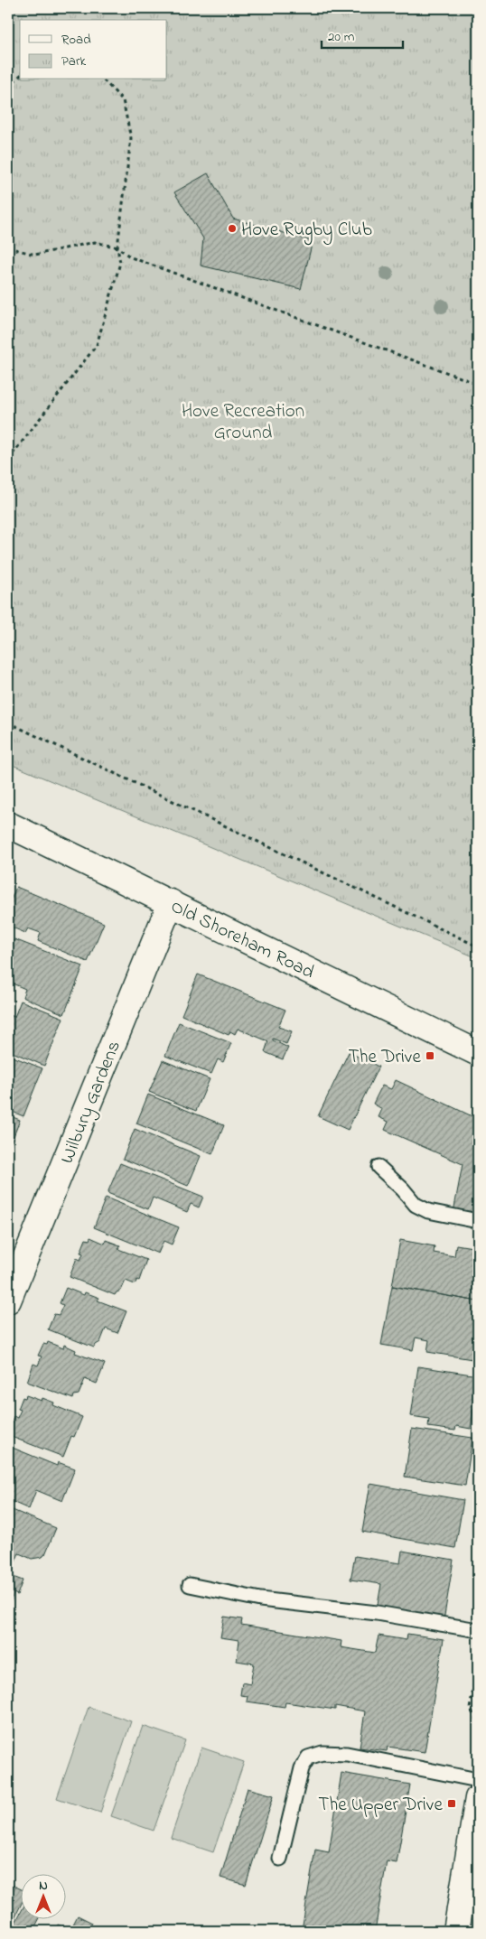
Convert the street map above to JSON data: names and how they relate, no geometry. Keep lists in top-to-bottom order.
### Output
{
  "streets": {
    "main road": ["Old Shoreham Road", "Wilbury Gardens"]
  },
  "crossings": [
    ["Old Shoreham Road", "Wilbury Gardens"]
  ],
  "parks": ["Hove Recreation Ground"],
  "places": {
    "other": ["Hove Rugby Club"],
    "transit": ["The Drive", "The Upper Drive"]
  },
  "legend": ["Road", "Park"],
  "scale_bar": "20 m",
  "north": "top"
}
